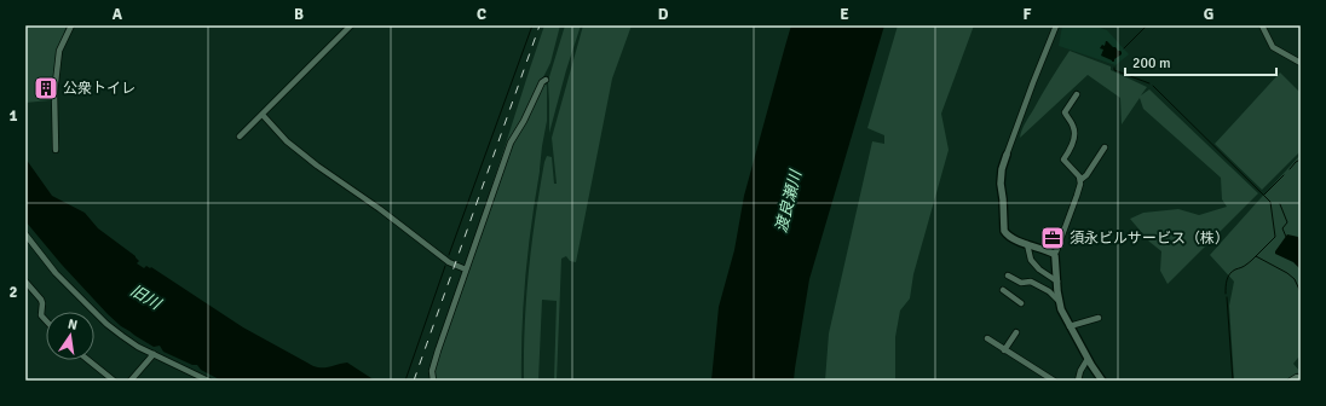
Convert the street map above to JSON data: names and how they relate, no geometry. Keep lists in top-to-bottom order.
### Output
{
  "water": ["渡良瀬川", "旧川"],
  "places": {
    "building": ["公衆トイレ"],
    "office": ["須永ビルサービス（株）"]
  },
  "scale_bar": "200 m",
  "north": "top",
  "grid": {
    "columns": [
      "A",
      "B",
      "C",
      "D",
      "E",
      "F",
      "G"
    ],
    "rows": ["1", "2"]
  }
}
